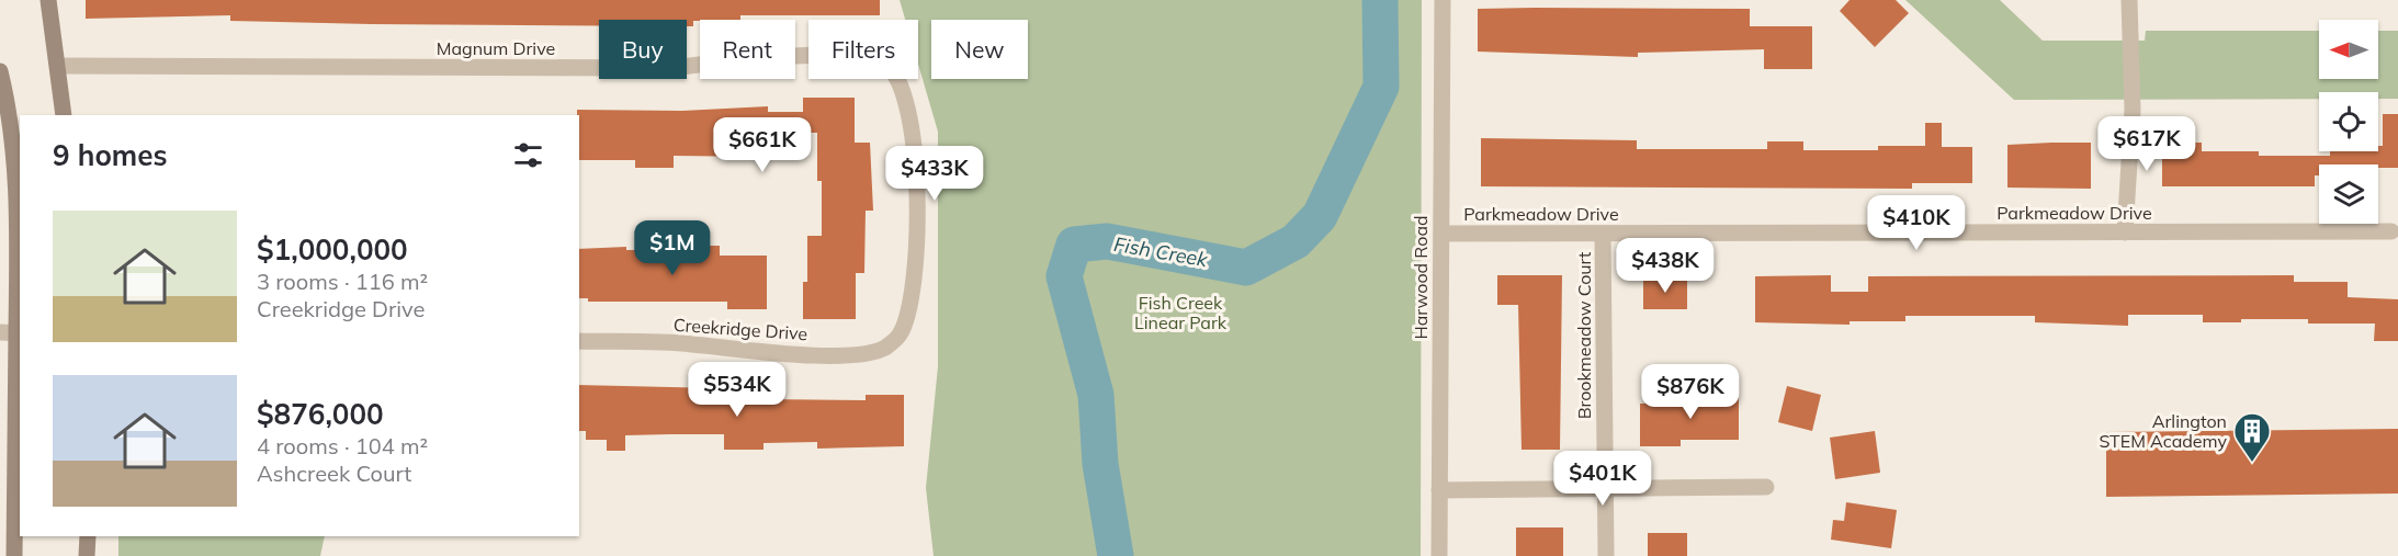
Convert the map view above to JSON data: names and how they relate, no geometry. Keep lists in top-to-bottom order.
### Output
{
  "streets": {
    "street": [
      "Magnum Drive",
      "Parkmeadow Drive",
      "Harwood Road",
      "Creekridge Drive",
      "Brookmeadow Court"
    ]
  },
  "crossings": [
    ["Magnum Drive", "Creekridge Drive"],
    ["Parkmeadow Drive", "Harwood Road"],
    ["Parkmeadow Drive", "Brookmeadow Court"]
  ],
  "water": ["Fish Creek"],
  "parks": ["Fish Creek Linear Park"],
  "places": {
    "building": ["Arlington STEM Academy"]
  },
  "north": "left",
  "page": {
    "chip": [
      "Buy",
      "Rent",
      "Filters",
      "New"
    ],
    "heading": "9 homes",
    "price": [
      "$617K",
      "$661K",
      "$433K",
      "$410K",
      "$1M",
      "$438K",
      "$534K",
      "$876K",
      "$401K"
    ],
    "list": [
      {
        "name": "$1,000,000",
        "note": "3 rooms · 116 m² · Creekridge Drive"
      },
      {
        "name": "$876,000",
        "note": "4 rooms · 104 m² · Ashcreek Court"
      }
    ]
  }
}
